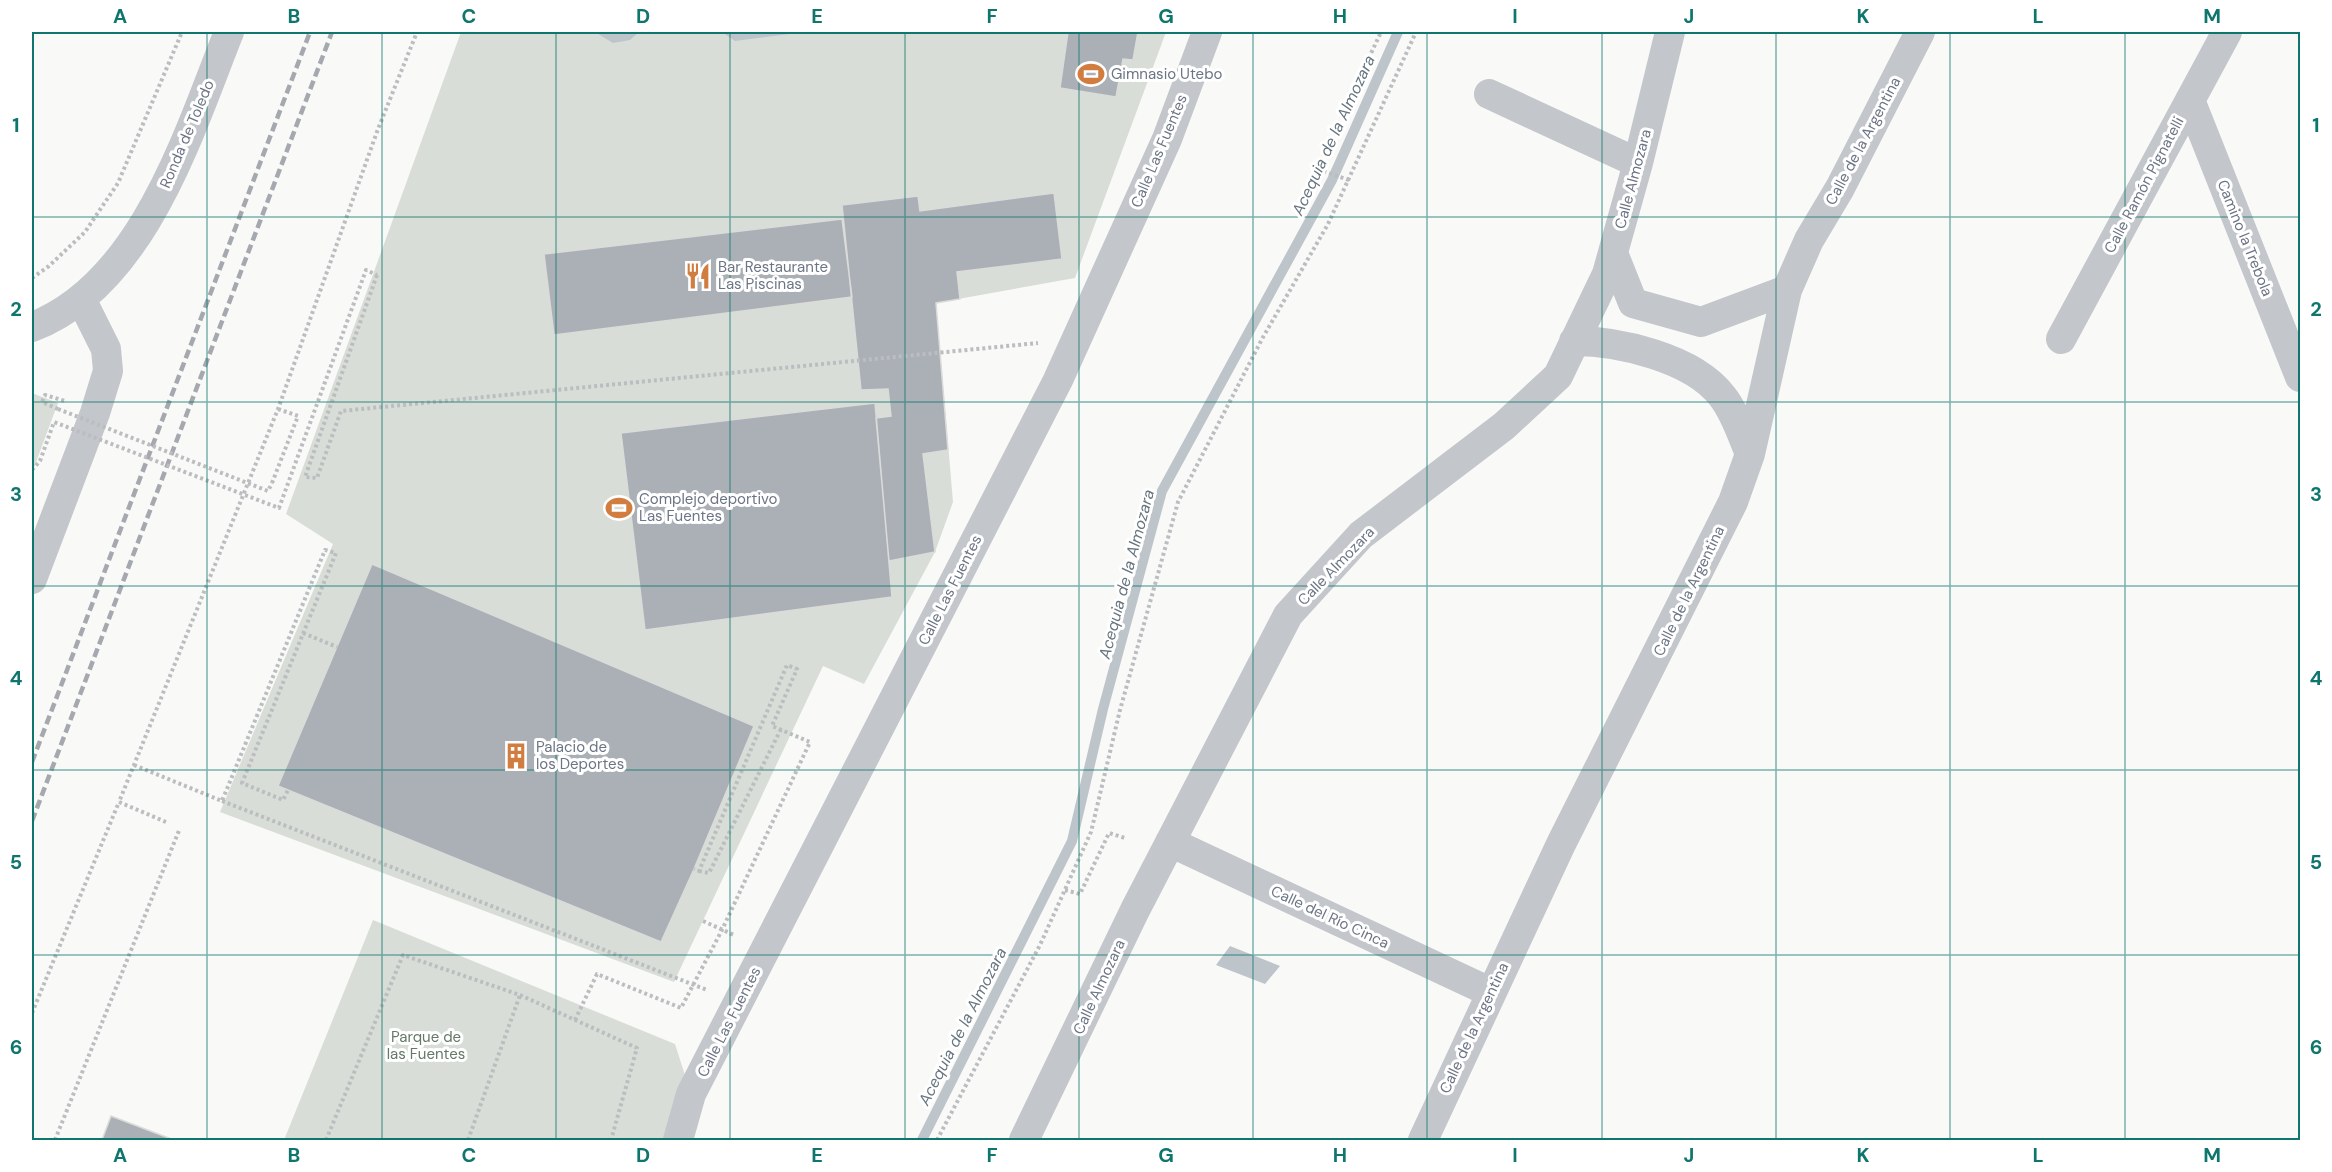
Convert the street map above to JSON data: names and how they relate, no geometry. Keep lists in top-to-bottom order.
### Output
{
  "streets": {
    "street": [
      "Ronda de Toledo",
      "Calle de la Argentina",
      "Calle Las Fuentes",
      "Calle Almozara",
      "Calle Ramón Pignatelli",
      "Camino la Trebola",
      "Calle del Río Cinca"
    ]
  },
  "crossings": [
    ["Calle de la Argentina", "Calle del Río Cinca"],
    ["Calle Almozara", "Calle del Río Cinca"],
    ["Calle Ramón Pignatelli", "Camino la Trebola"]
  ],
  "water": ["Acequia de la Almozara"],
  "parks": ["Parque de las Fuentes"],
  "places": {
    "sports": ["Gimnasio Utebo", "Complejo deportivo Las Fuentes"],
    "restaurant": ["Bar Restaurante Las Piscinas"],
    "building": ["Palacio de los Deportes"]
  },
  "grid": {
    "columns": [
      "A",
      "B",
      "C",
      "D",
      "E",
      "F",
      "G",
      "H",
      "I",
      "J",
      "K",
      "L",
      "M"
    ],
    "rows": [
      "1",
      "2",
      "3",
      "4",
      "5",
      "6"
    ]
  }
}
